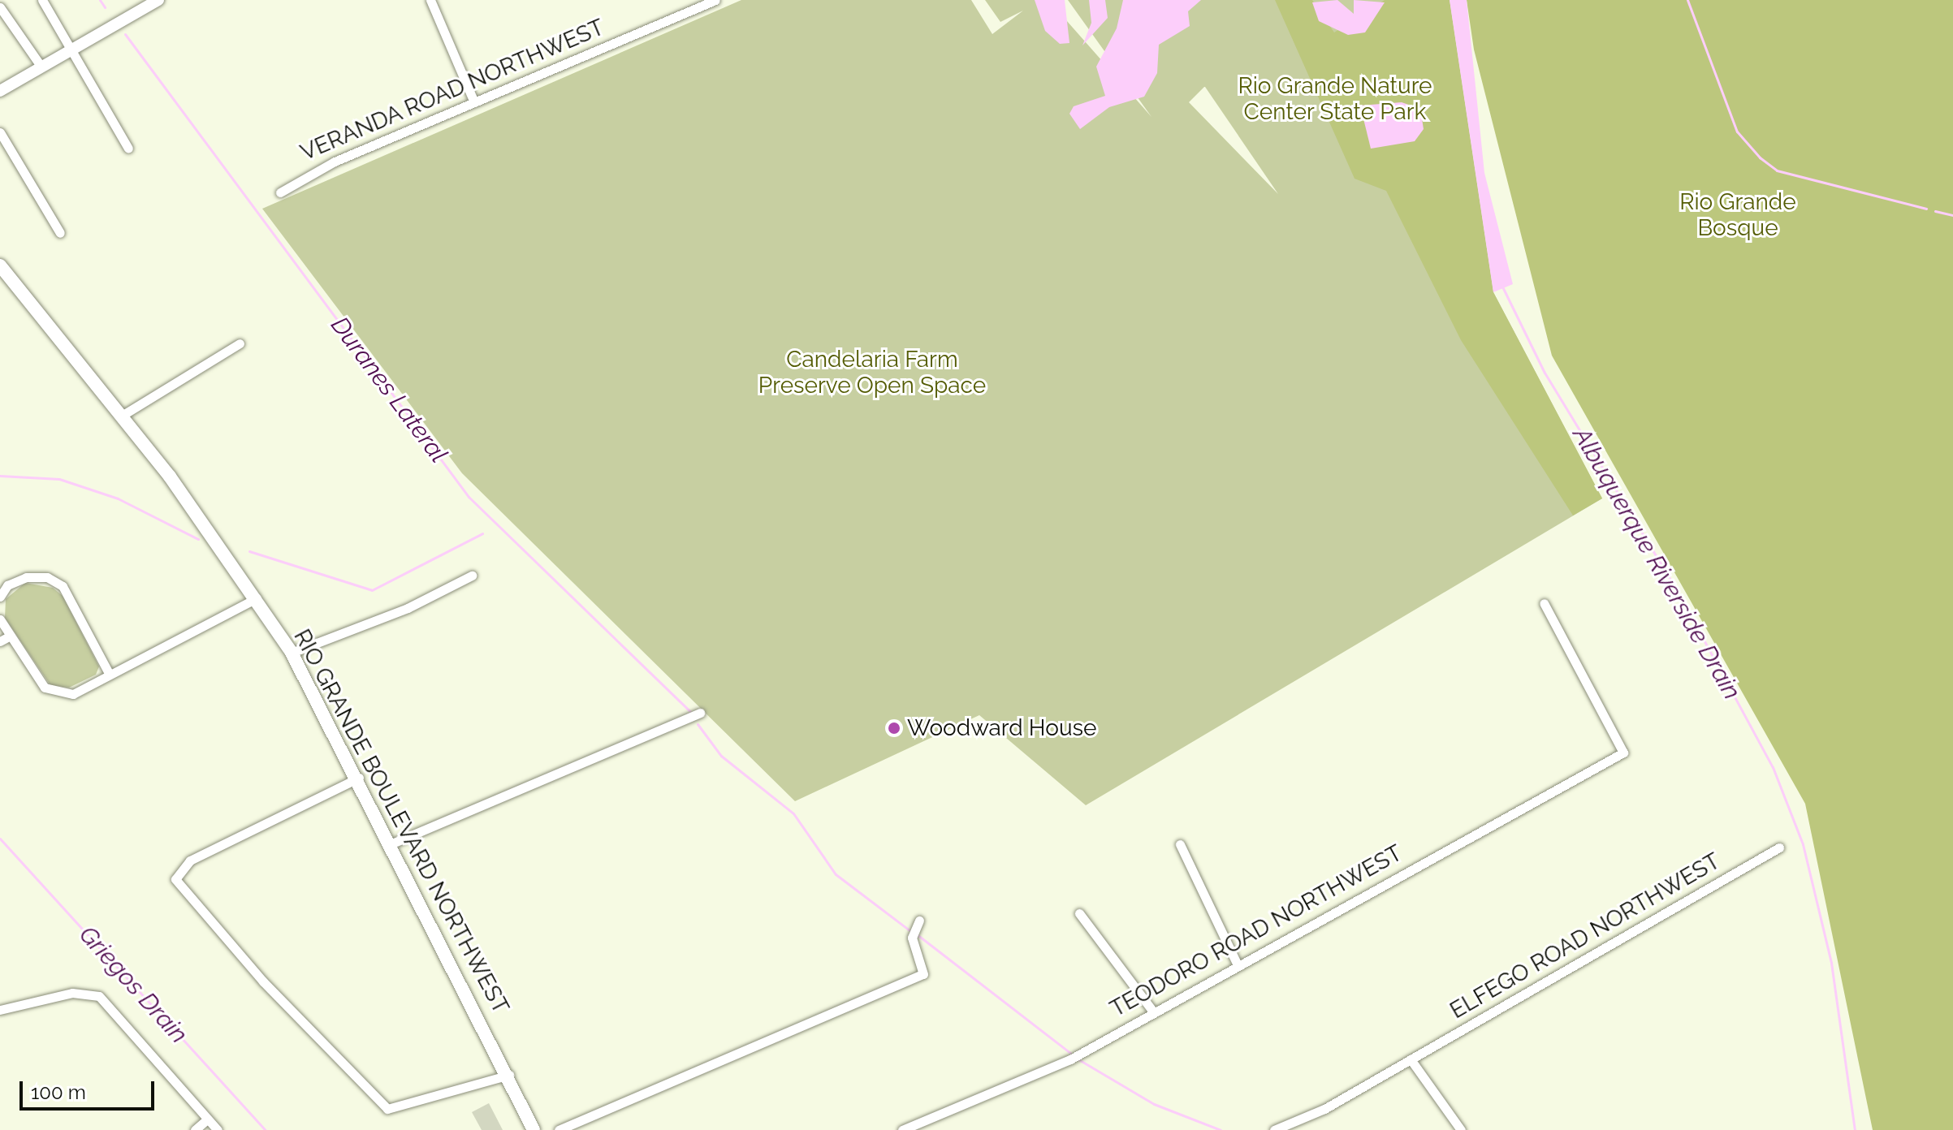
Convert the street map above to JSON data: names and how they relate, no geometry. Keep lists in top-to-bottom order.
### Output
{
  "streets": {
    "main road": ["RIO GRANDE BOULEVARD NORTHWEST"],
    "street": ["VERANDA ROAD NORTHWEST", "TEODORO ROAD NORTHWEST", "ELFEGO ROAD NORTHWEST"]
  },
  "water": ["Duranes Lateral", "Albuquerque Riverside Drain", "Griegos Drain"],
  "parks": ["Rio Grande Nature Center State Park", "Rio Grande Bosque", "Candelaria Farm Preserve Open Space"],
  "places": ["Woodward House"],
  "scale_bar": "100 m"
}
